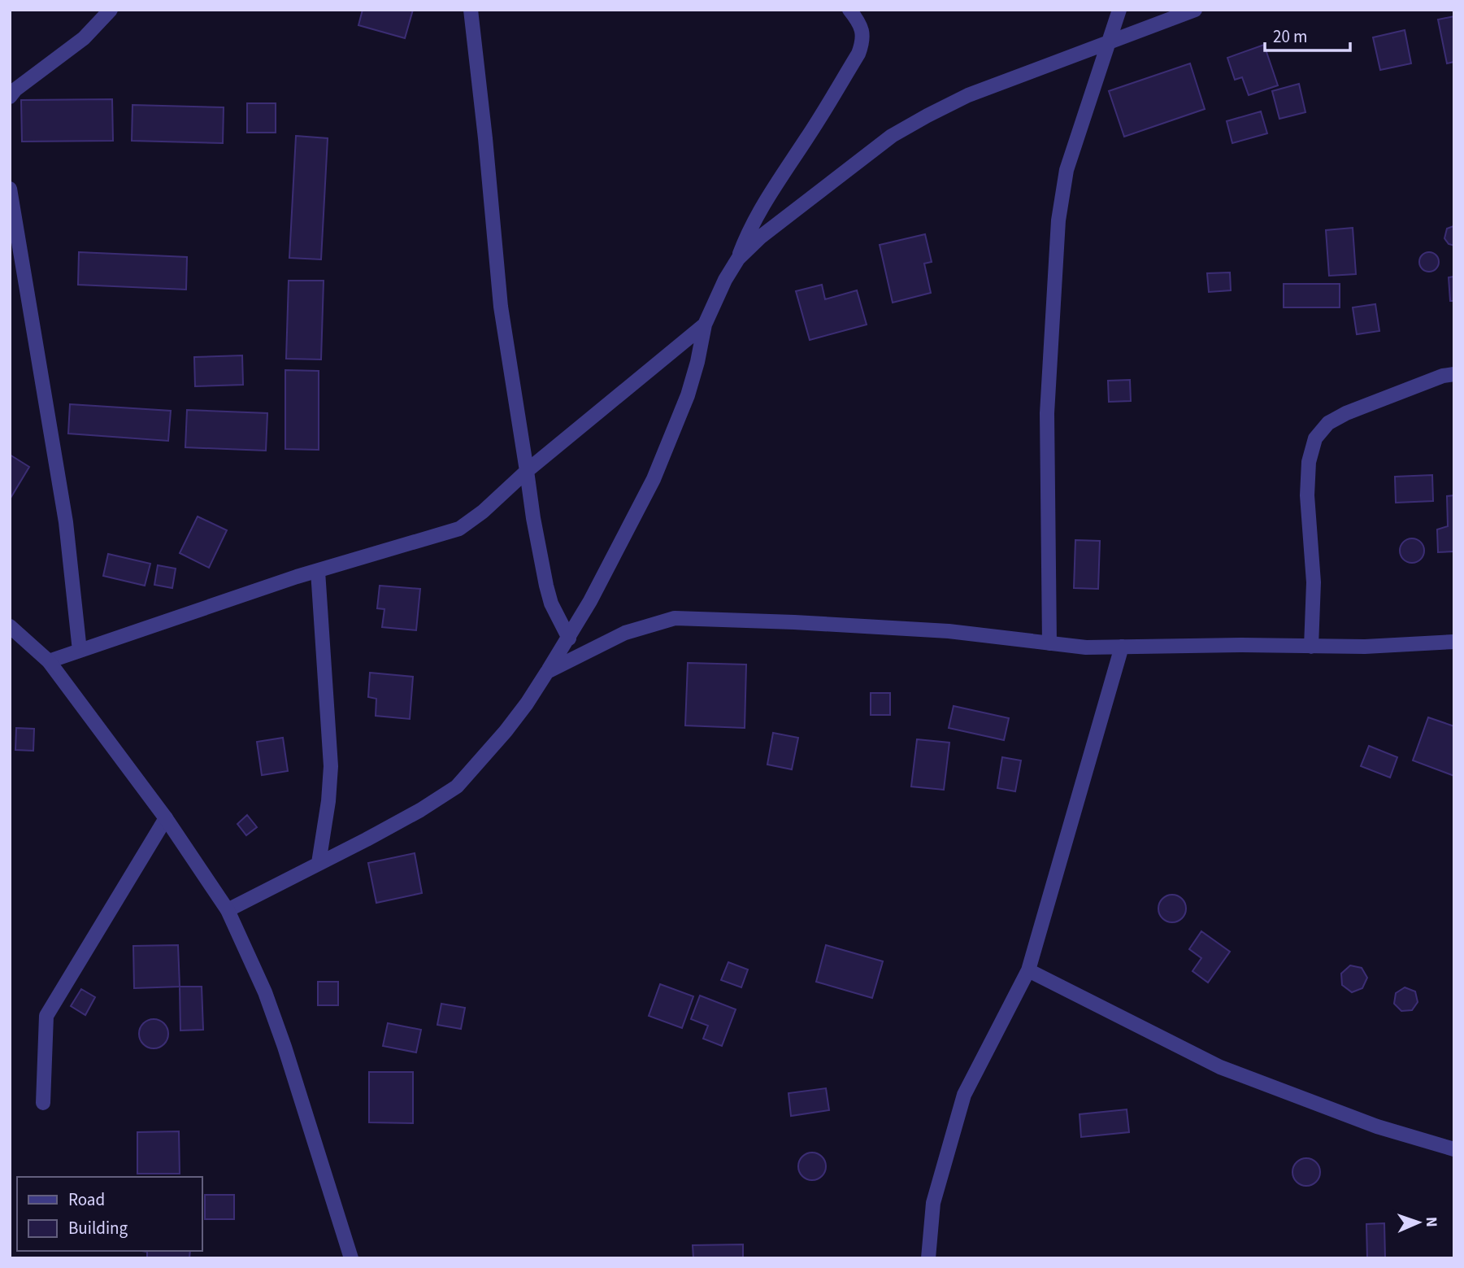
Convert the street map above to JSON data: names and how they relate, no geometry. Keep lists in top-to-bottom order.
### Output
{
  "legend": ["Road", "Building"],
  "scale_bar": "20 m",
  "north": "right"
}
